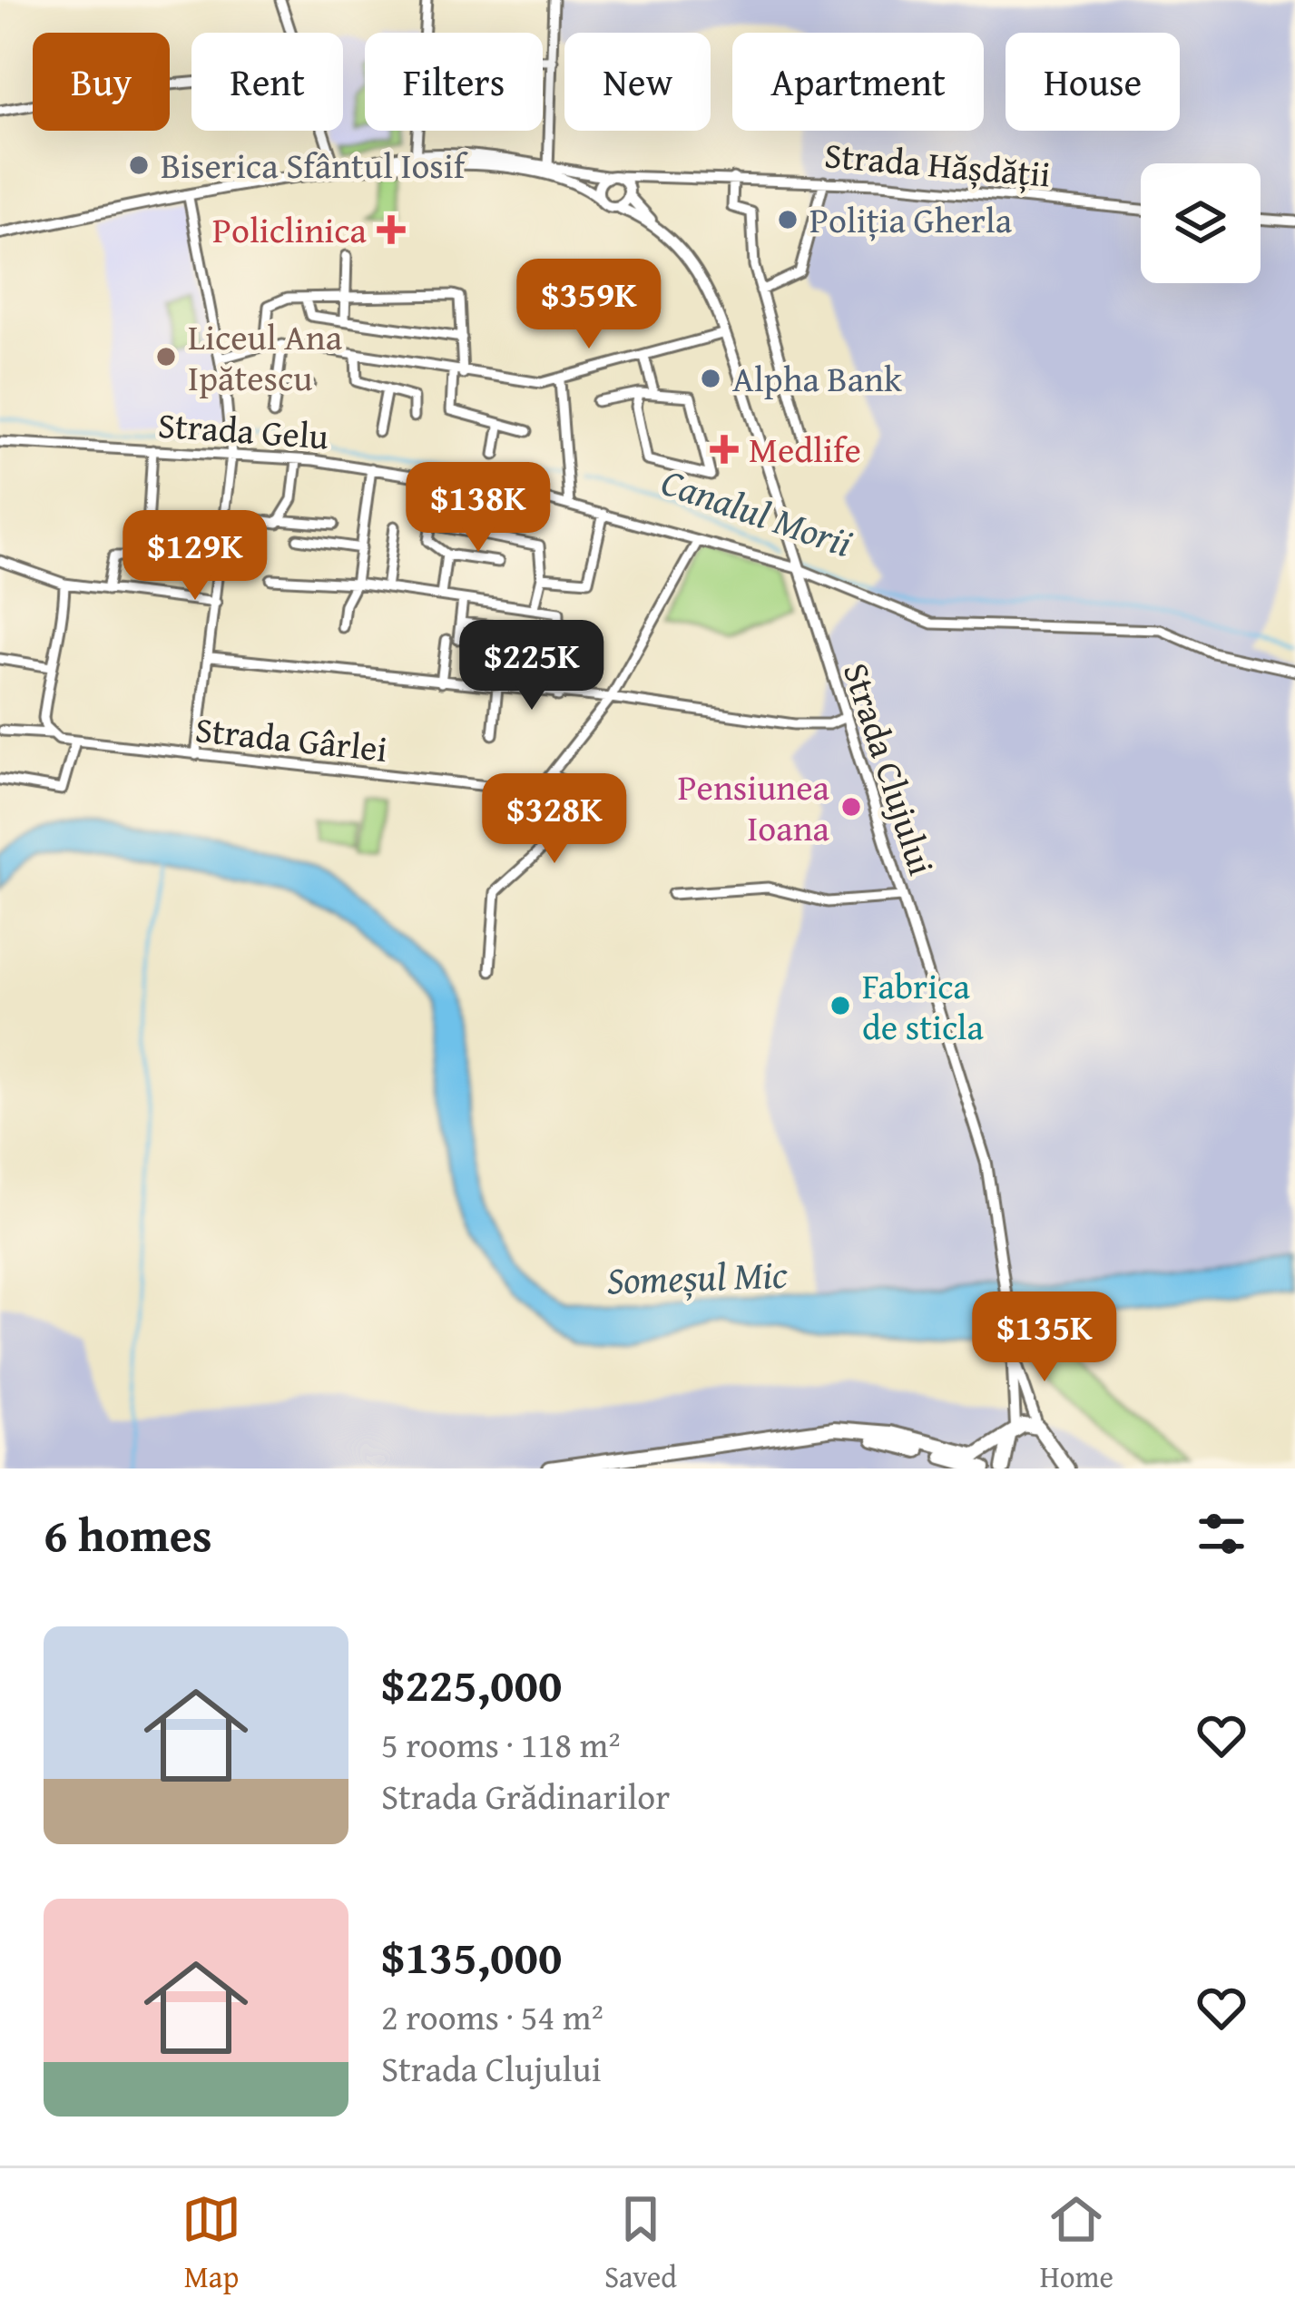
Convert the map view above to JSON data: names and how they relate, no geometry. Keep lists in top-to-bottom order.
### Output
{
  "streets": {
    "main road": ["Strada Clujului"],
    "street": ["Strada Hășdății", "Strada Gelu", "Strada Gârlei"]
  },
  "crossings": [
    ["Strada Hășdății", "Strada Clujului"],
    ["Strada Gelu", "Strada Clujului"]
  ],
  "water": ["Canalul Morii", "Someșul Mic"],
  "places": {
    "other": [
      "Biserica Sfântul Iosif",
      "Poliția Gherla",
      "Liceul Ana Ipătescu",
      "Alpha Bank",
      "Pensiunea Ioana",
      "Fabrica de sticla"
    ],
    "health": ["Policlinica", "Medlife"]
  },
  "page": {
    "chip": [
      "Buy",
      "Rent",
      "Filters",
      "New",
      "Apartment",
      "House"
    ],
    "price": [
      "$359K",
      "$138K",
      "$129K",
      "$225K",
      "$328K",
      "$135K"
    ],
    "heading": "6 homes",
    "list": [
      {
        "name": "$225,000",
        "note": "5 rooms · 118 m² · Strada Grădinarilor"
      },
      {
        "name": "$135,000",
        "note": "2 rooms · 54 m² · Strada Clujului"
      }
    ],
    "tabs": ["Map", "Saved", "Home"]
  }
}
